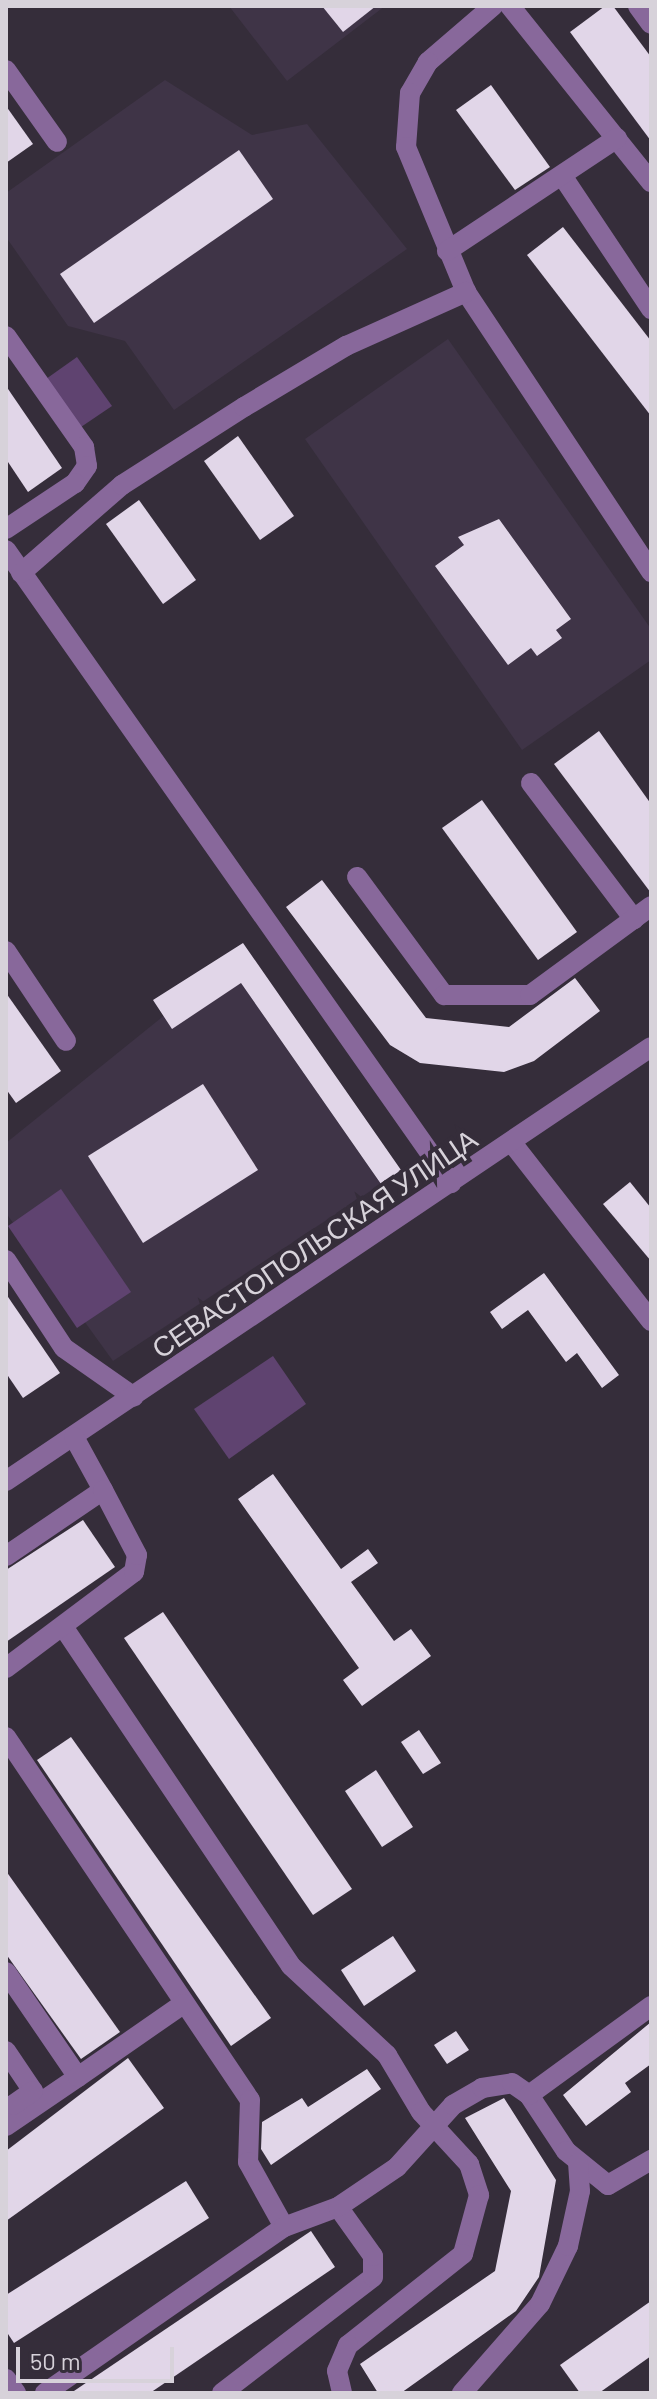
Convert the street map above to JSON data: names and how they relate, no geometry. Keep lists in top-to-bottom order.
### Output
{
  "streets": {
    "street": ["СЕВАСТОПОЛЬСКАЯ УЛИЦА"]
  },
  "scale_bar": "50 m"
}
